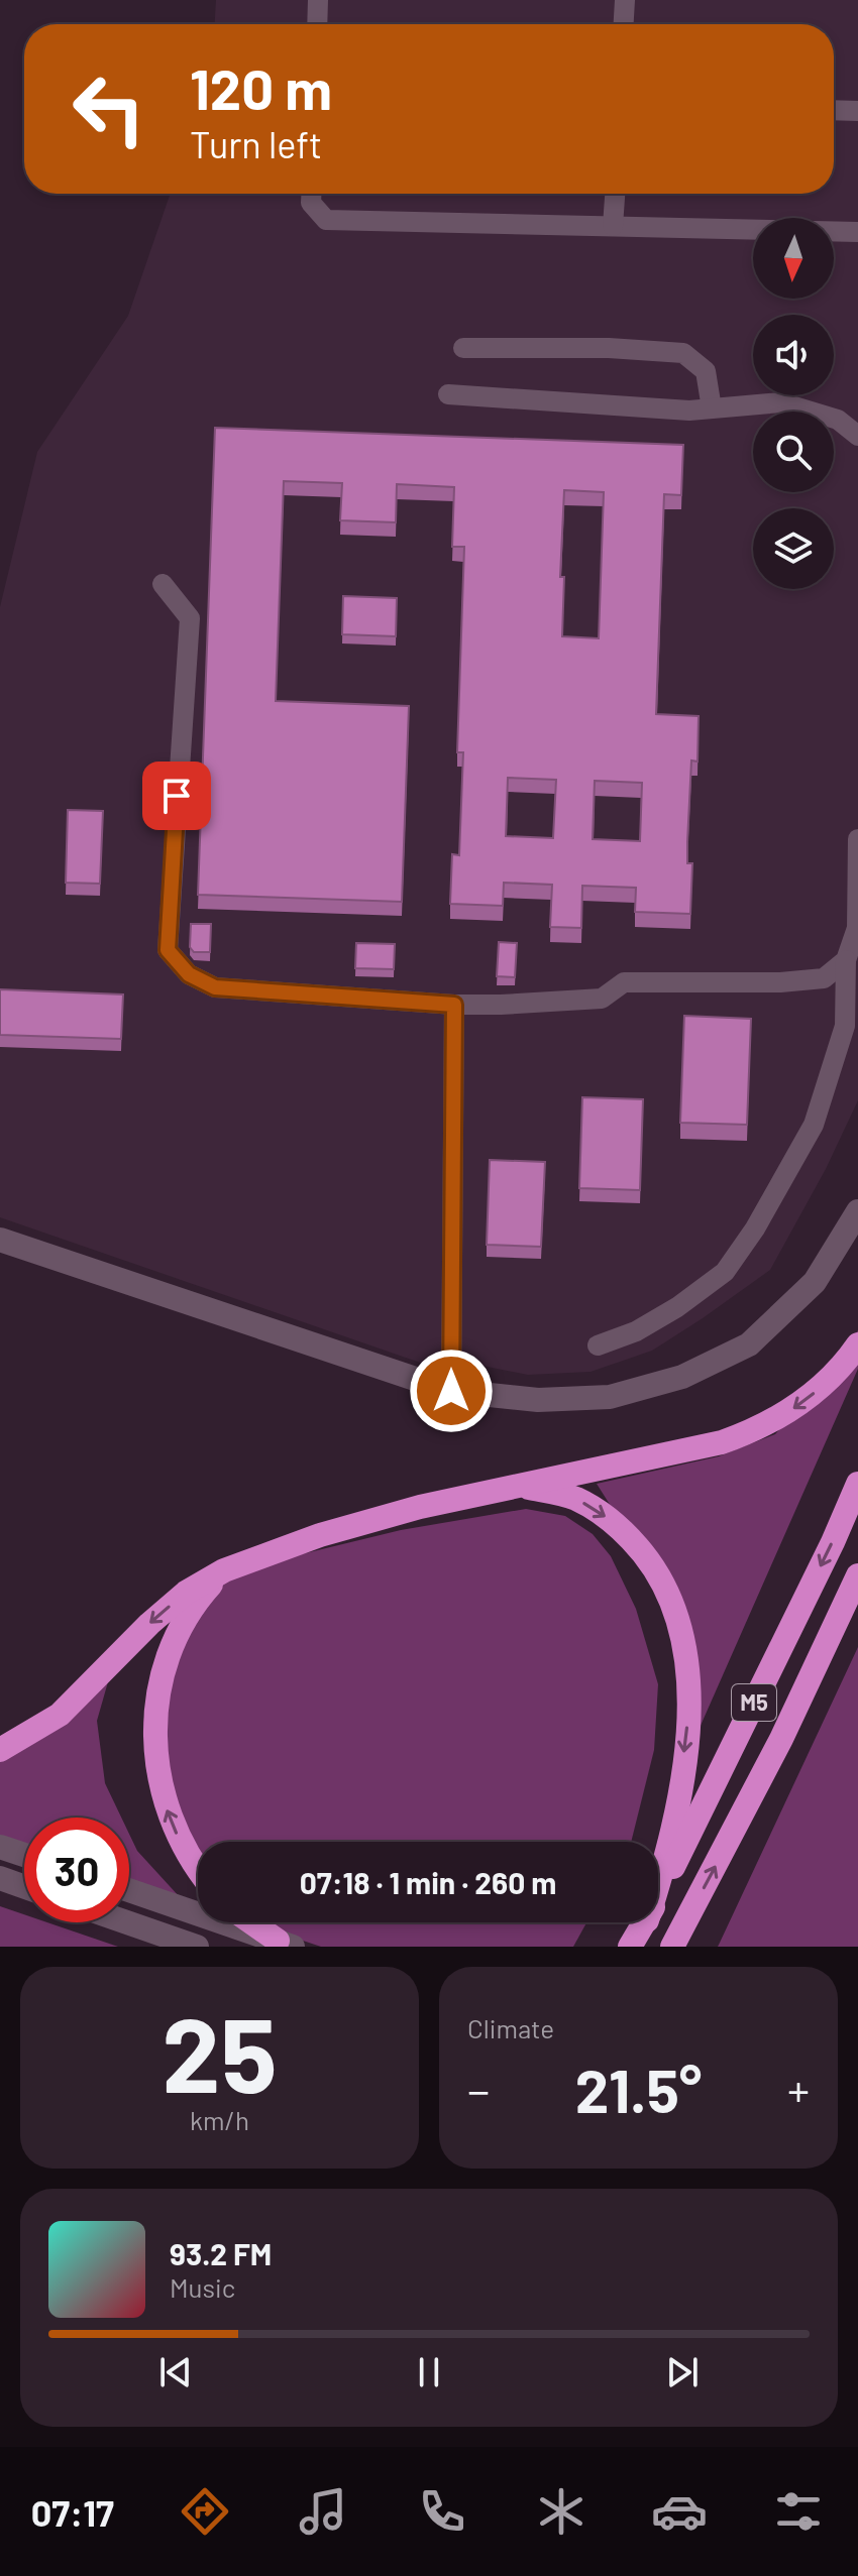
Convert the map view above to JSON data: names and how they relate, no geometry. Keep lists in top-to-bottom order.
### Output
{
  "streets": {
    "highway": ["M5"]
  },
  "north": "bottom",
  "page": {
    "turn": ["120 m", "Turn left"],
    "limit": "30",
    "trip": "07:18 · 1 min · 260 m",
    "tile": [
      ["25", "km/h"],
      "Climate"
    ],
    "heat": ["−", "21.5°", "+"],
    "song": ["93.2 FM", "Music"],
    "tabs": "07:17"
  }
}
